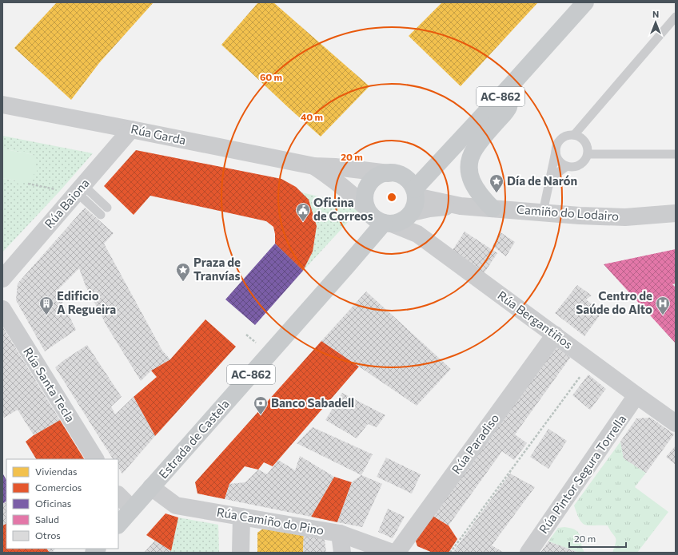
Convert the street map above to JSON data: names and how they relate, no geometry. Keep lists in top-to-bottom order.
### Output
{
  "streets": {
    "main road": ["AC-862", "Estrada de Castela"],
    "street": [
      "Rúa Garda",
      "Rúa Baiona",
      "Camiño do Lodairo",
      "Rúa Bergantiños",
      "Rúa Santa Tecla",
      "Rúa Paradiso",
      "Rúa Pintor Segura Torrella",
      "Rúa Camiño do Pino"
    ]
  },
  "crossings": [
    ["AC-862", "Rúa Garda"],
    ["AC-862", "Camiño do Lodairo"],
    ["AC-862", "Rúa Bergantiños"],
    ["AC-862", "Estrada de Castela"],
    ["Rúa Garda", "Rúa Baiona"],
    ["Rúa Garda", "Camiño do Lodairo"],
    ["Rúa Garda", "Rúa Bergantiños"],
    ["Rúa Garda", "Estrada de Castela"],
    ["Camiño do Lodairo", "Rúa Bergantiños"],
    ["Camiño do Lodairo", "Estrada de Castela"],
    ["Rúa Bergantiños", "Estrada de Castela"],
    ["Rúa Bergantiños", "Rúa Paradiso"],
    ["Rúa Bergantiños", "Rúa Pintor Segura Torrella"],
    ["Estrada de Castela", "Rúa Camiño do Pino"]
  ],
  "places": {
    "place": ["Día de Narón", "Praza de Tranvías"],
    "public building": ["Oficina de Correos"],
    "building": ["Edificio A Regueira"],
    "hospital": ["Centro de Saúde do Alto"],
    "bank": ["Banco Sabadell"]
  },
  "legend": [
    "Viviendas",
    "Comercios",
    "Oficinas",
    "Salud",
    "Otros"
  ],
  "scale_bar": "20 m",
  "north": "top",
  "rings": ["60 m", "40 m", "20 m"]
}
